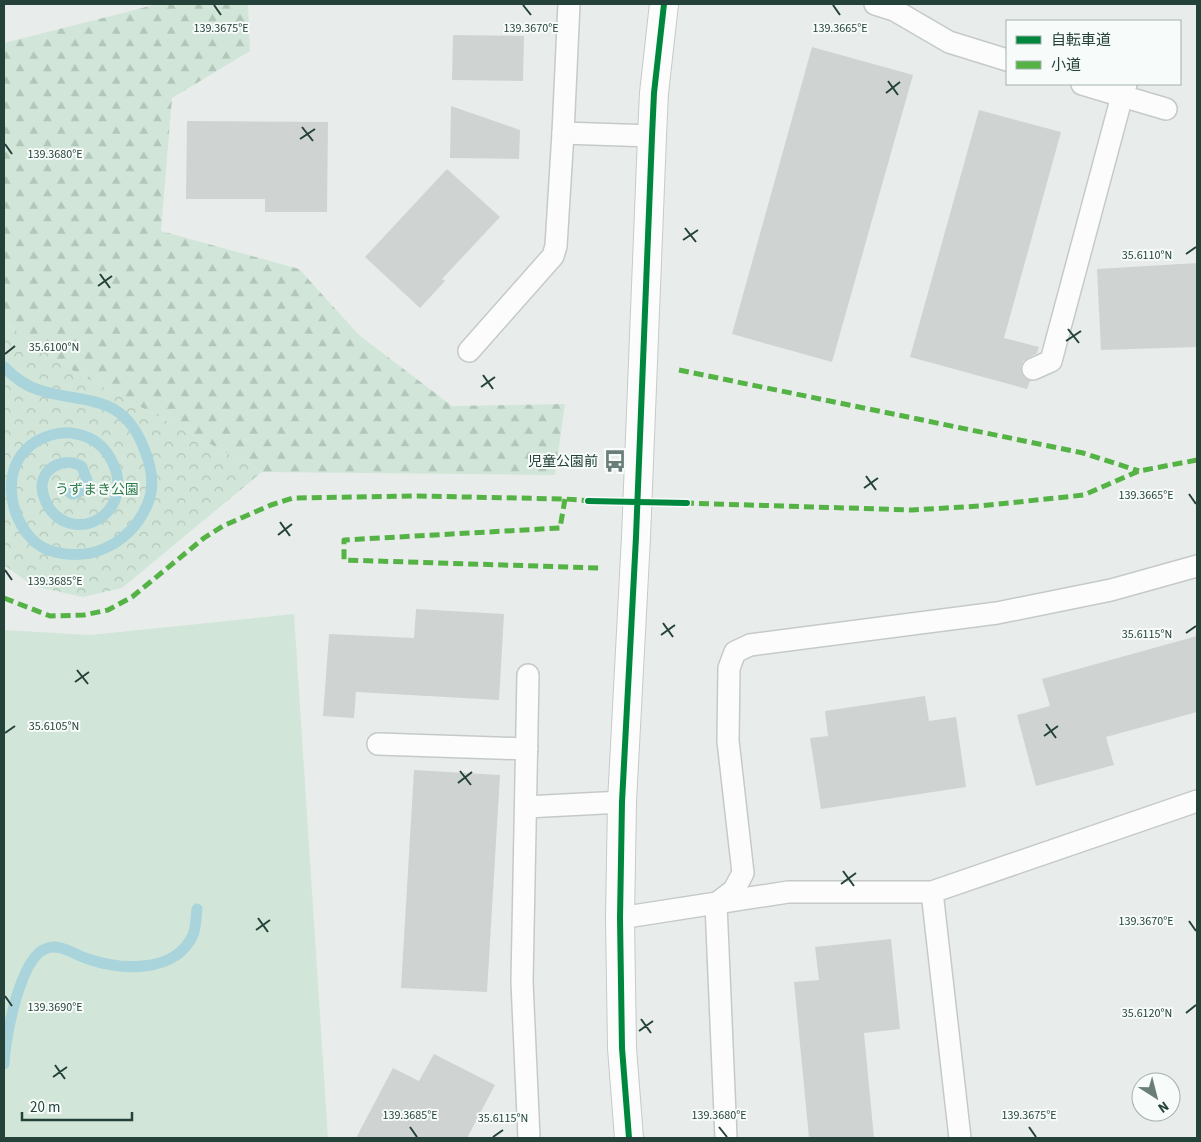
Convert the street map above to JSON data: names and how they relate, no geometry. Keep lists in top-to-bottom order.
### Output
{
  "parks": ["うずまき公園"],
  "places": {
    "bus stop": ["児童公園前"]
  },
  "legend": ["自転車道", "小道"],
  "scale_bar": "20 m",
  "north": "bottom right",
  "coordinates": [
    "139.3675°E",
    "139.3670°E",
    "139.3665°E",
    "139.3680°E",
    "35.6110°N",
    "35.6100°N",
    "139.3685°E",
    "35.6115°N",
    "35.6105°N",
    "139.3690°E",
    "35.6120°N"
  ]
}
